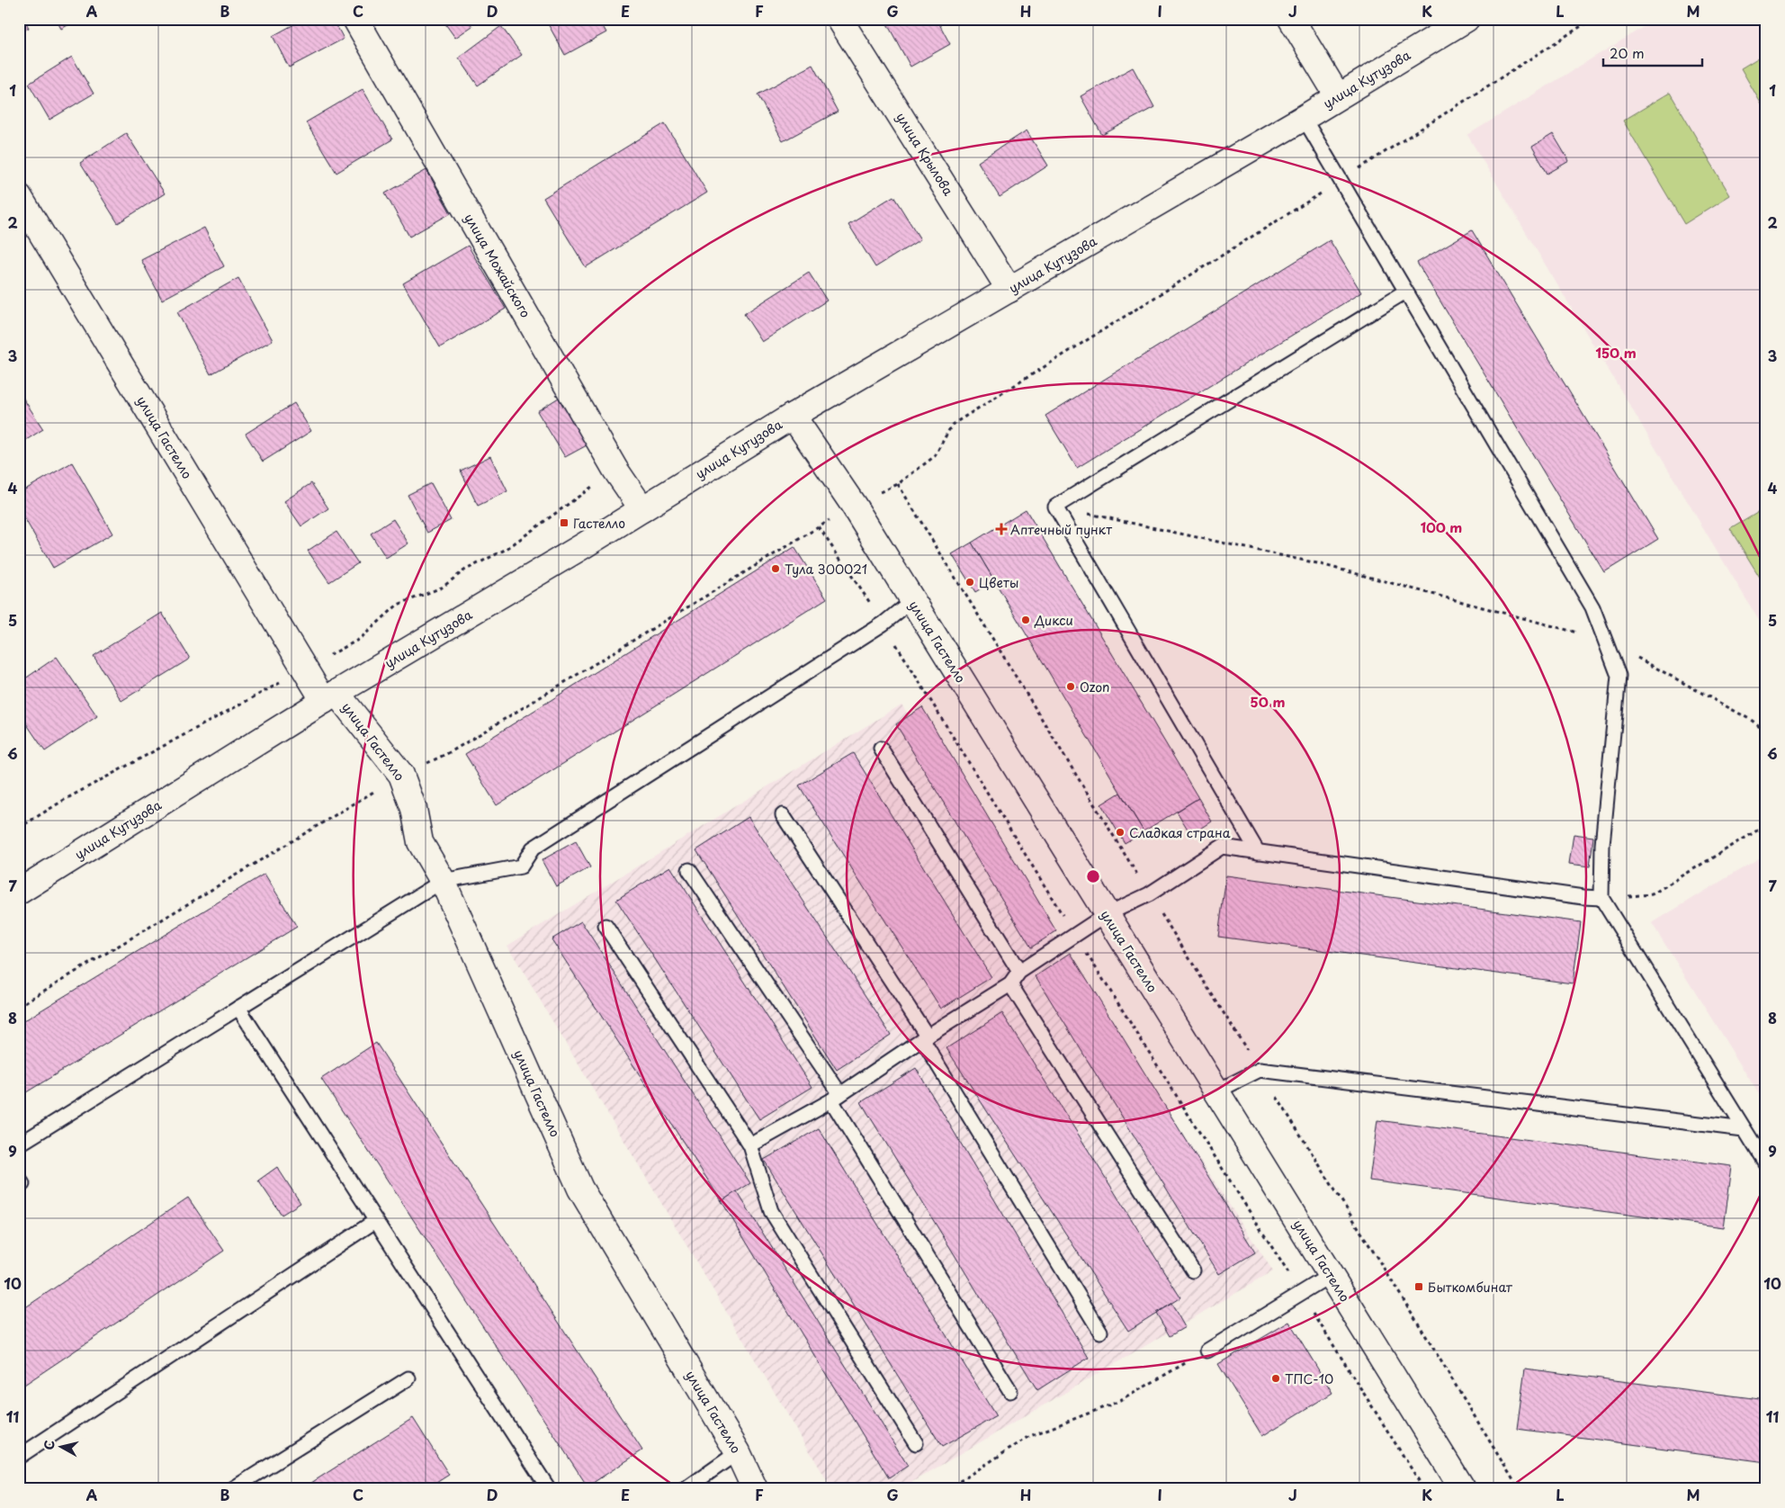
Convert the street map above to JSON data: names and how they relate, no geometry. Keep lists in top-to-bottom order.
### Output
{
  "streets": {
    "street": [
      "улица Кутузова",
      "улица Крылова",
      "улица Можайского",
      "улица Гастелло"
    ]
  },
  "crossings": [
    ["улица Кутузова", "улица Крылова"],
    ["улица Кутузова", "улица Можайского"],
    ["улица Кутузова", "улица Гастелло"]
  ],
  "places": {
    "transit": ["Гастелло", "Быткомбинат"],
    "health": ["Аптечный пункт"],
    "other": [
      "Тула 300021",
      "Цветы",
      "Дикси",
      "Ozon",
      "Сладкая страна",
      "ТПС-10"
    ]
  },
  "scale_bar": "20 m",
  "north": "left",
  "grid": {
    "columns": [
      "A",
      "B",
      "C",
      "D",
      "E",
      "F",
      "G",
      "H",
      "I",
      "J",
      "K",
      "L",
      "M"
    ],
    "rows": [
      "1",
      "2",
      "3",
      "4",
      "5",
      "6",
      "7",
      "8",
      "9",
      "10",
      "11"
    ]
  },
  "rings": ["150 m", "100 m", "50 m"]
}
